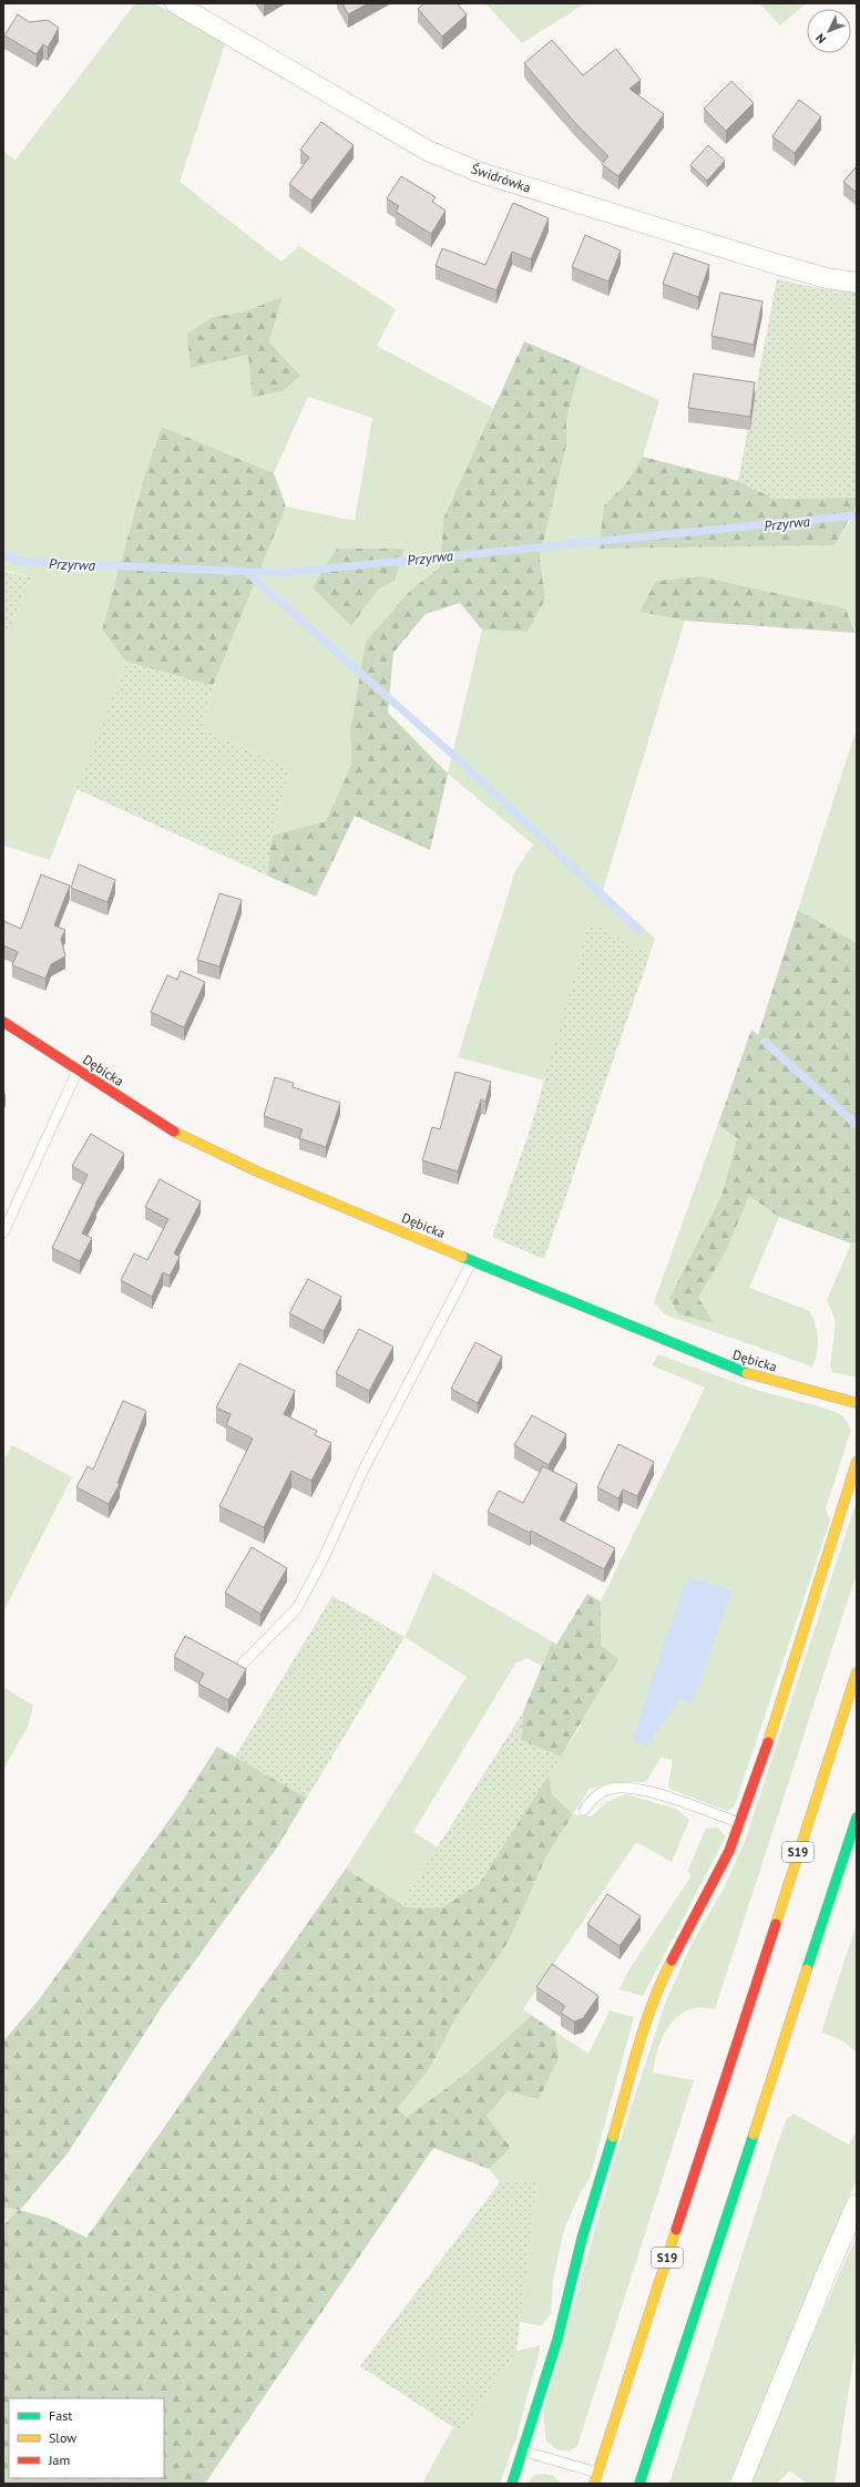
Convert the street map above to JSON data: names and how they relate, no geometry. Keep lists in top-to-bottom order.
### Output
{
  "streets": {
    "main road": ["Dębicka", "S19"],
    "street": ["Świdrówka"]
  },
  "water": ["Przyrwa"],
  "legend": ["Fast", "Slow", "Jam"],
  "north": "bottom left"
}
